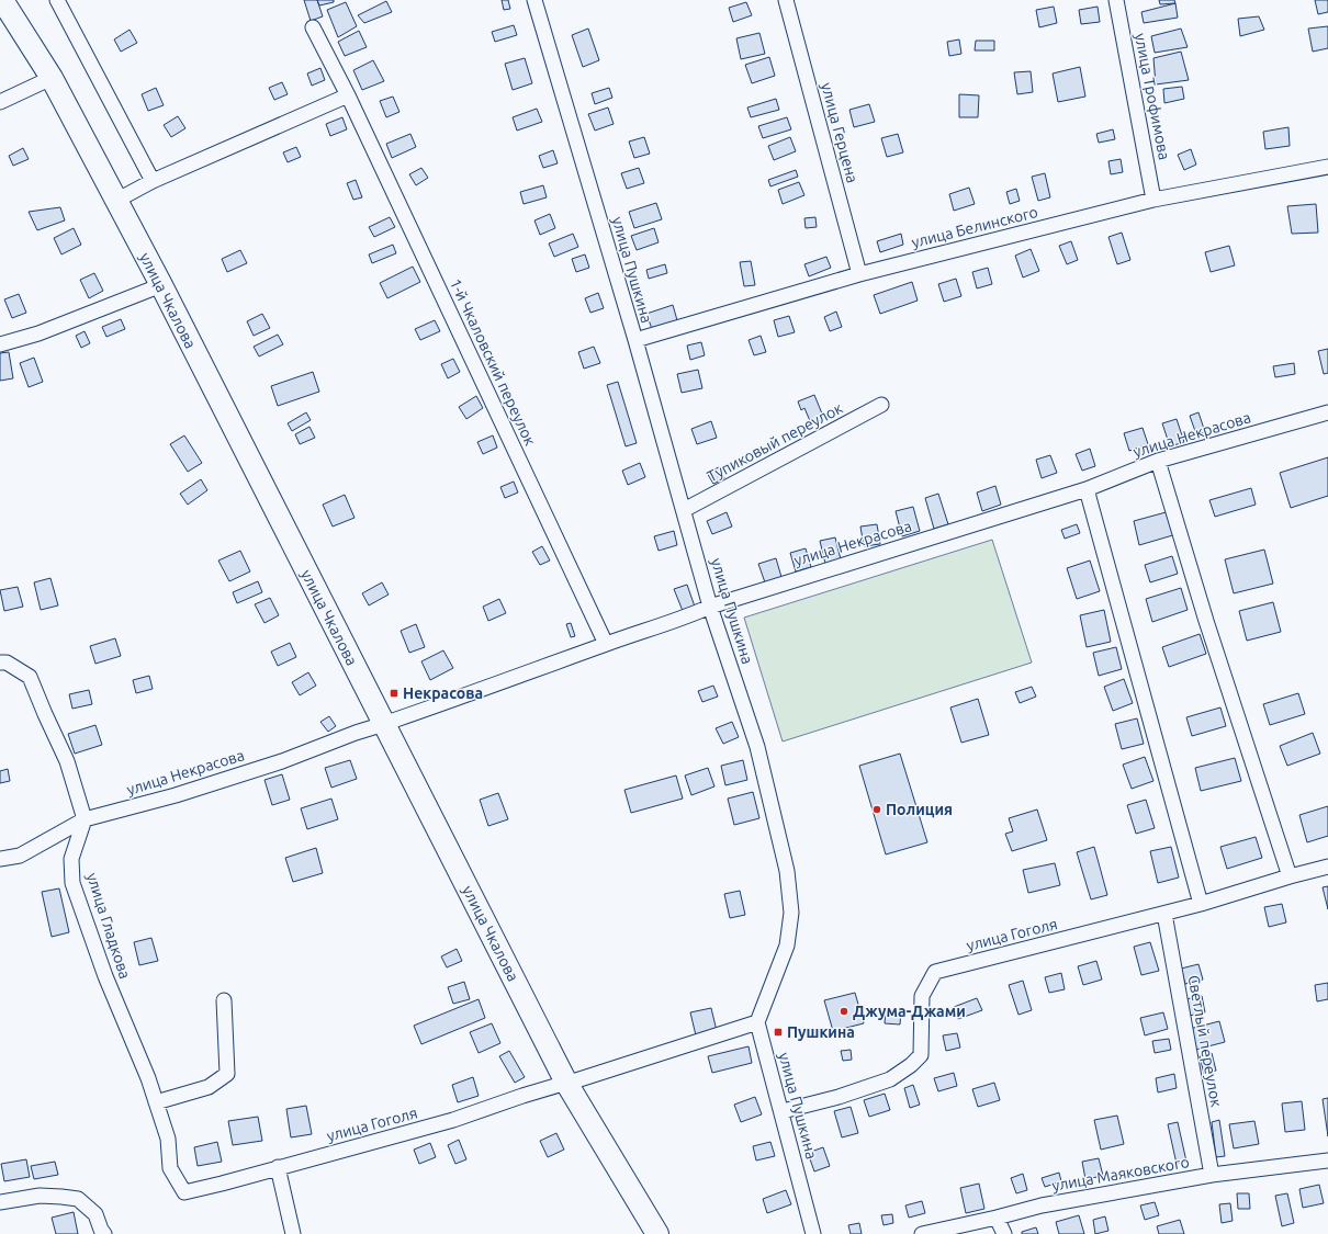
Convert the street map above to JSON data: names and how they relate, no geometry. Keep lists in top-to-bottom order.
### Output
{
  "streets": {
    "main road": ["улица Чкалова"],
    "street": [
      "улица Трофимова",
      "улица Герцена",
      "улица Белинского",
      "улица Пушкина",
      "1-й Чкаловский переулок",
      "улица Некрасова",
      "Тупиковый переулок",
      "улица Гладкова",
      "улица Гоголя",
      "Светлый переулок",
      "улица Маяковского"
    ]
  },
  "crossings": [
    ["улица Трофимова", "улица Белинского"],
    ["улица Герцена", "улица Белинского"],
    ["улица Белинского", "улица Пушкина"],
    ["улица Пушкина", "улица Некрасова"],
    ["улица Пушкина", "Тупиковый переулок"],
    ["улица Пушкина", "улица Гоголя"],
    ["улица Чкалова", "улица Некрасова"],
    ["улица Чкалова", "улица Гоголя"],
    ["1-й Чкаловский переулок", "улица Некрасова"],
    ["улица Некрасова", "улица Гладкова"],
    ["улица Гладкова", "улица Гоголя"],
    ["улица Гоголя", "Светлый переулок"],
    ["Светлый переулок", "улица Маяковского"]
  ],
  "places": {
    "transit": ["Некрасова", "Пушкина"],
    "other": ["Полиция", "Джума-Джами"]
  }
}
